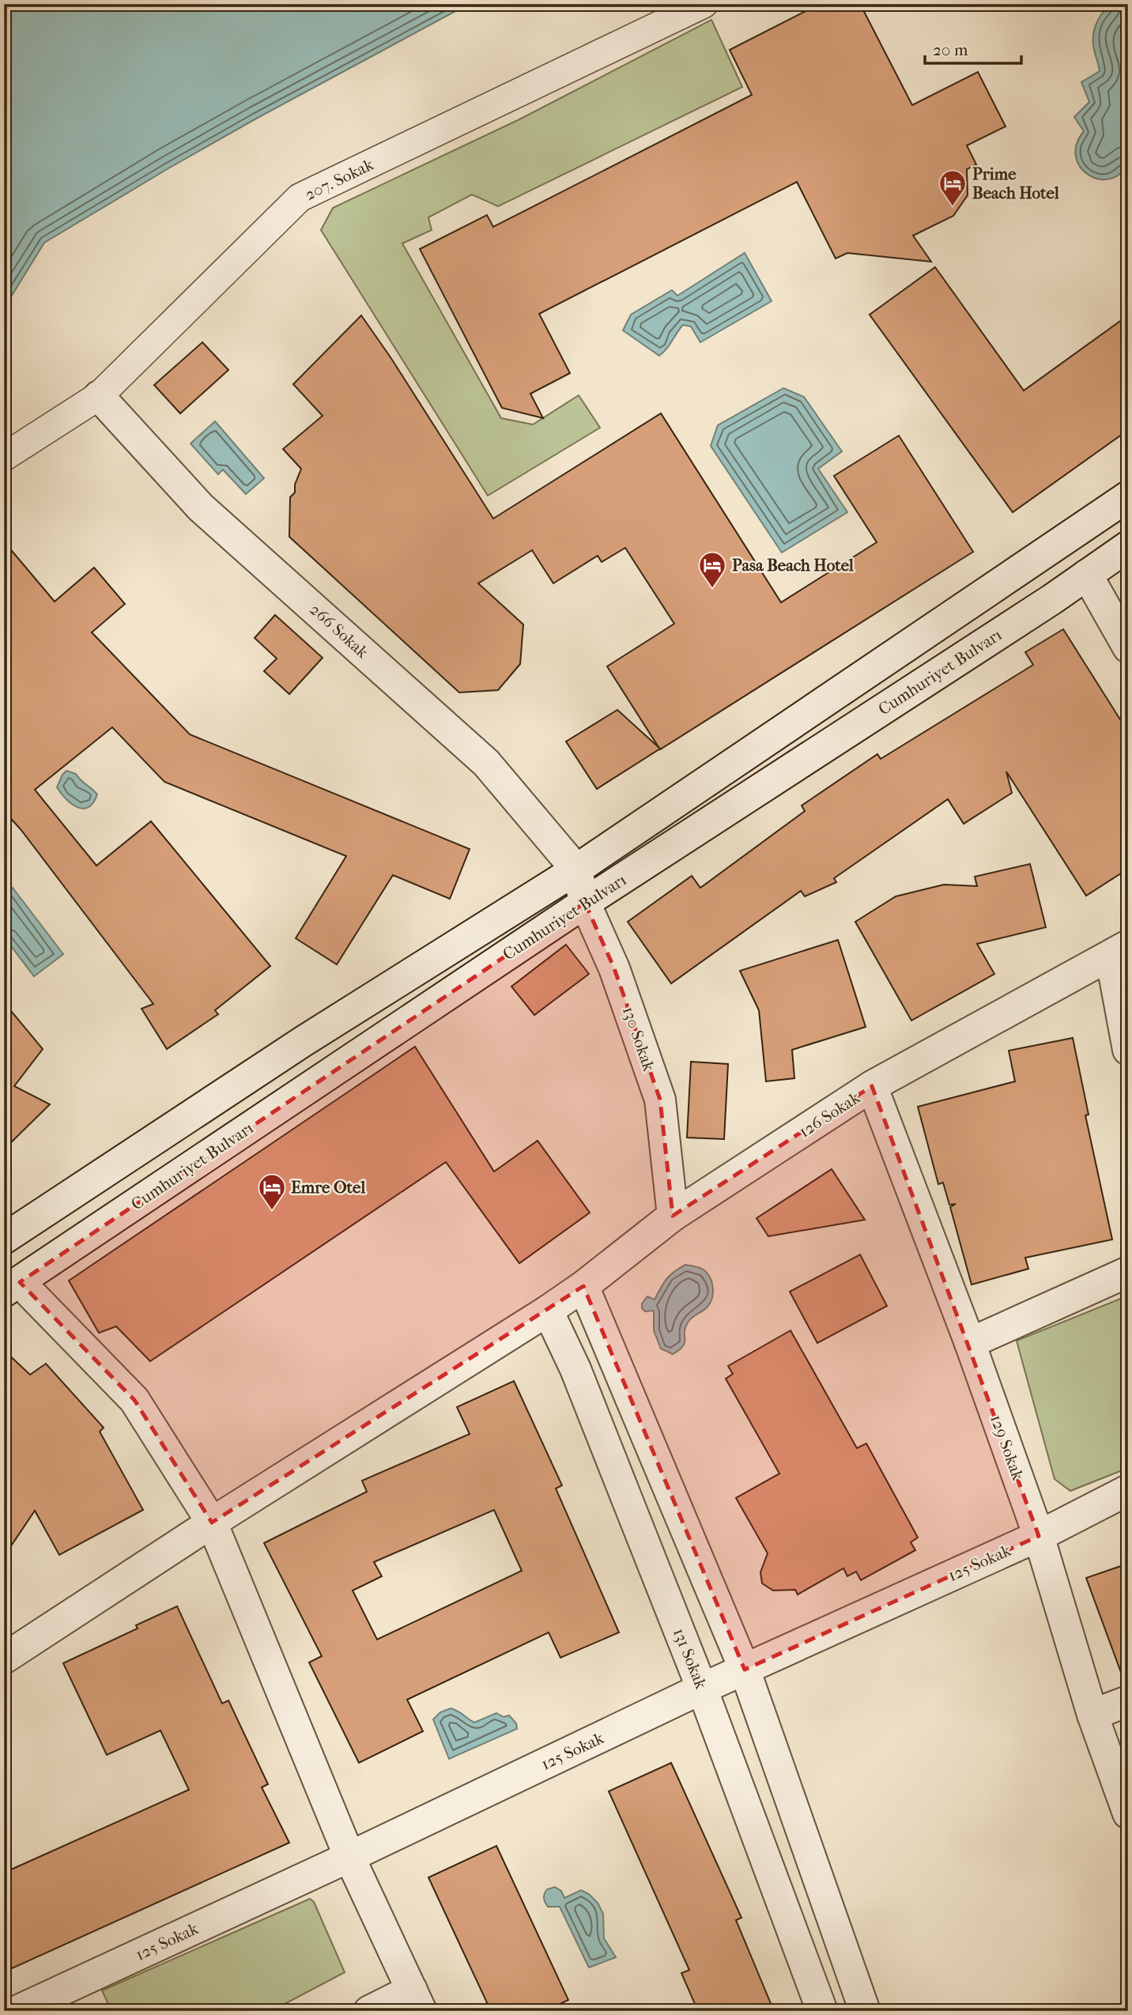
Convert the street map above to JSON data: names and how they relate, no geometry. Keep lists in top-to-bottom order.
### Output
{
  "streets": {
    "street": [
      "207. Sokak",
      "266 Sokak",
      "Cumhuriyet Bulvarı",
      "130 Sokak",
      "126 Sokak",
      "129 Sokak",
      "125 Sokak",
      "131 Sokak"
    ]
  },
  "crossings": [
    ["207. Sokak", "266 Sokak"],
    ["266 Sokak", "Cumhuriyet Bulvarı"],
    ["266 Sokak", "130 Sokak"],
    ["Cumhuriyet Bulvarı", "130 Sokak"],
    ["130 Sokak", "126 Sokak"],
    ["126 Sokak", "129 Sokak"],
    ["126 Sokak", "131 Sokak"],
    ["129 Sokak", "125 Sokak"],
    ["125 Sokak", "131 Sokak"]
  ],
  "places": {
    "hotel": ["Prime Beach Hotel", "Pasa Beach Hotel", "Emre Otel"]
  },
  "scale_bar": "20 m"
}
